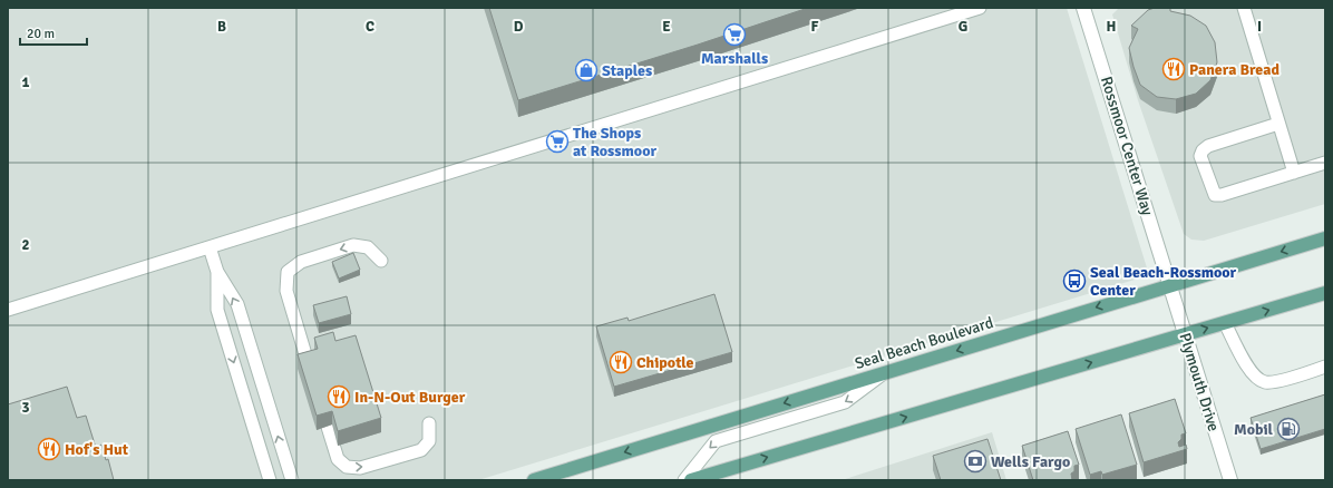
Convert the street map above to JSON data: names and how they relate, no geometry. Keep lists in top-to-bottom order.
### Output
{
  "streets": {
    "main road": ["Seal Beach Boulevard"],
    "street": ["Rossmoor Center Way", "Plymouth Drive"]
  },
  "crossings": [
    ["Rossmoor Center Way", "Seal Beach Boulevard"],
    ["Rossmoor Center Way", "Plymouth Drive"],
    ["Seal Beach Boulevard", "Plymouth Drive"]
  ],
  "places": {
    "supermarket": ["Marshalls", "The Shops at Rossmoor"],
    "restaurant": [
      "Panera Bread",
      "Chipotle",
      "In-N-Out Burger",
      "Hof's Hut"
    ],
    "shop": ["Staples"],
    "bus stop": ["Seal Beach-Rossmoor Center"],
    "fuel station": ["Mobil"],
    "bank": ["Wells Fargo"]
  },
  "scale_bar": "20 m",
  "grid": {
    "columns": [
      "B",
      "C",
      "D",
      "E",
      "F",
      "G",
      "H",
      "I"
    ],
    "rows": ["1", "2", "3"]
  }
}
